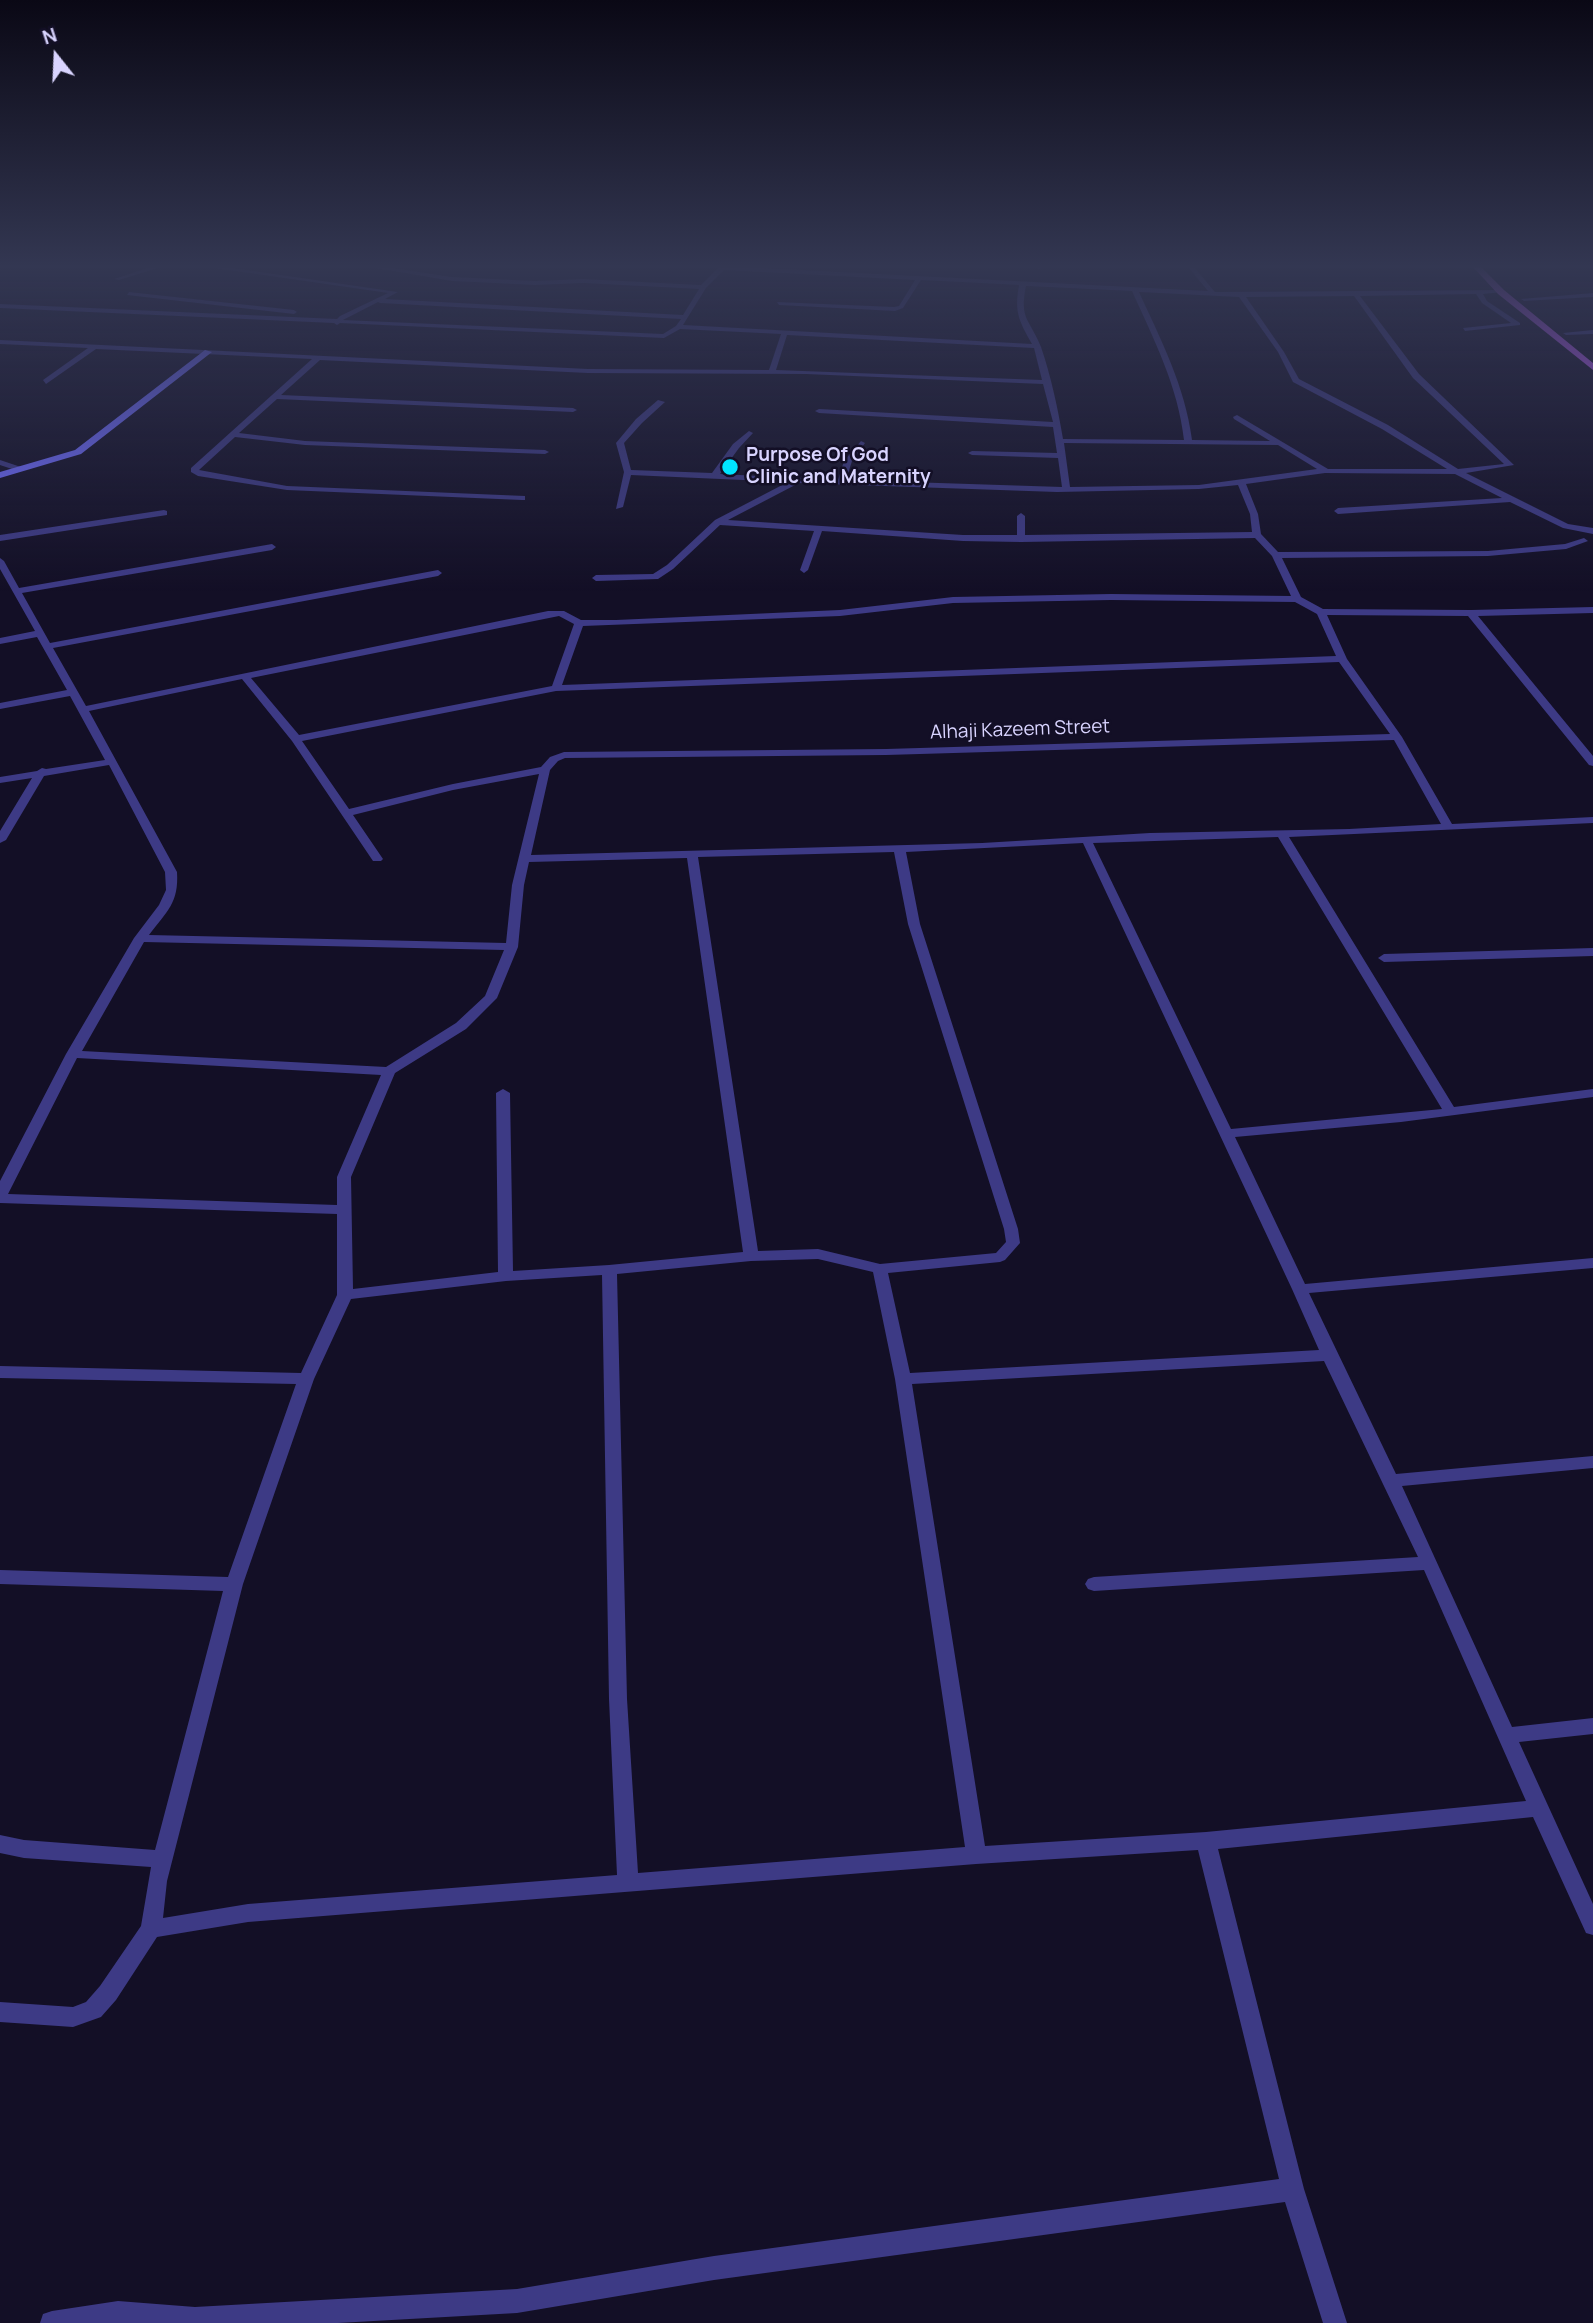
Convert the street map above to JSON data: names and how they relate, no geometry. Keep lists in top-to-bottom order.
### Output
{
  "streets": {
    "street": ["Alhaji Kazeem Street"]
  },
  "places": ["Purpose Of God Clinic and Maternity"],
  "north": "top"
}
